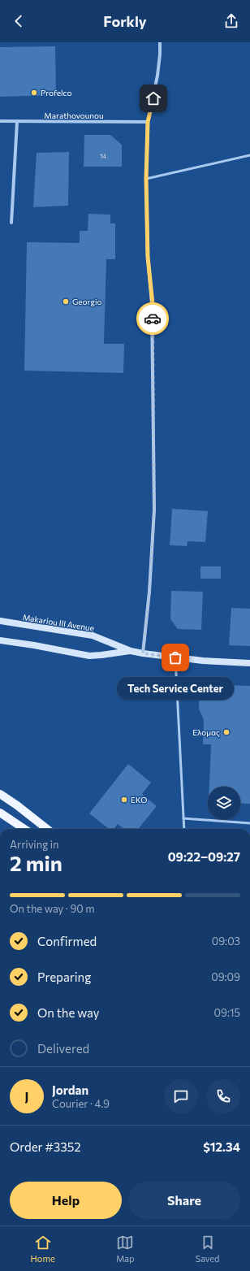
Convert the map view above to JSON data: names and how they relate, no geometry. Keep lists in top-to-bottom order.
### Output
{
  "streets": {
    "street": ["Marathovounou", "Makariou III Avenue"]
  },
  "places": [
    "Profelco",
    "Georgio",
    "Tech Service Center",
    "Ελομας",
    "EKO"
  ],
  "house_numbers": ["14"],
  "page": {
    "header": "Forkly",
    "bubble": "Tech Service Center",
    "heading": ["2 min", "Arriving in", "09:22–09:27"],
    "panel": [
      "Jordan",
      "Courier · 4.9",
      "Order #3352",
      "$12.34"
    ],
    "bar": "On the way · 90 m",
    "list": [
      ["Confirmed", "09:03"],
      ["Preparing", "09:09"],
      ["On the way", "09:15"],
      "Delivered"
    ],
    "round": "J",
    "buttons": ["Help", "Share"],
    "tabs": ["Home", "Map", "Saved"]
  }
}
